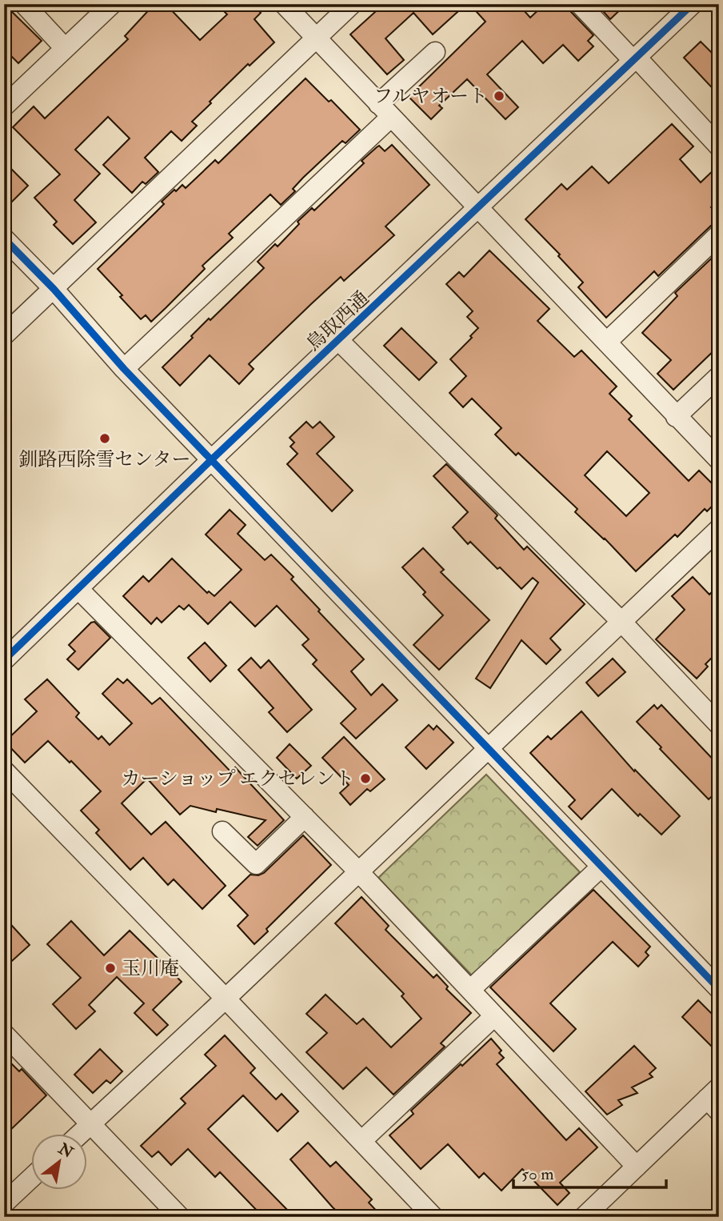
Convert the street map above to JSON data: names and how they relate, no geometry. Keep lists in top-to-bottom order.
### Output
{
  "streets": {
    "street": ["鳥取西通"]
  },
  "places": [
    "フルヤオート",
    "釧路西除雪センター",
    "カーショップ エクセレント",
    "玉川庵"
  ],
  "scale_bar": "50 m",
  "north": "top right"
}
